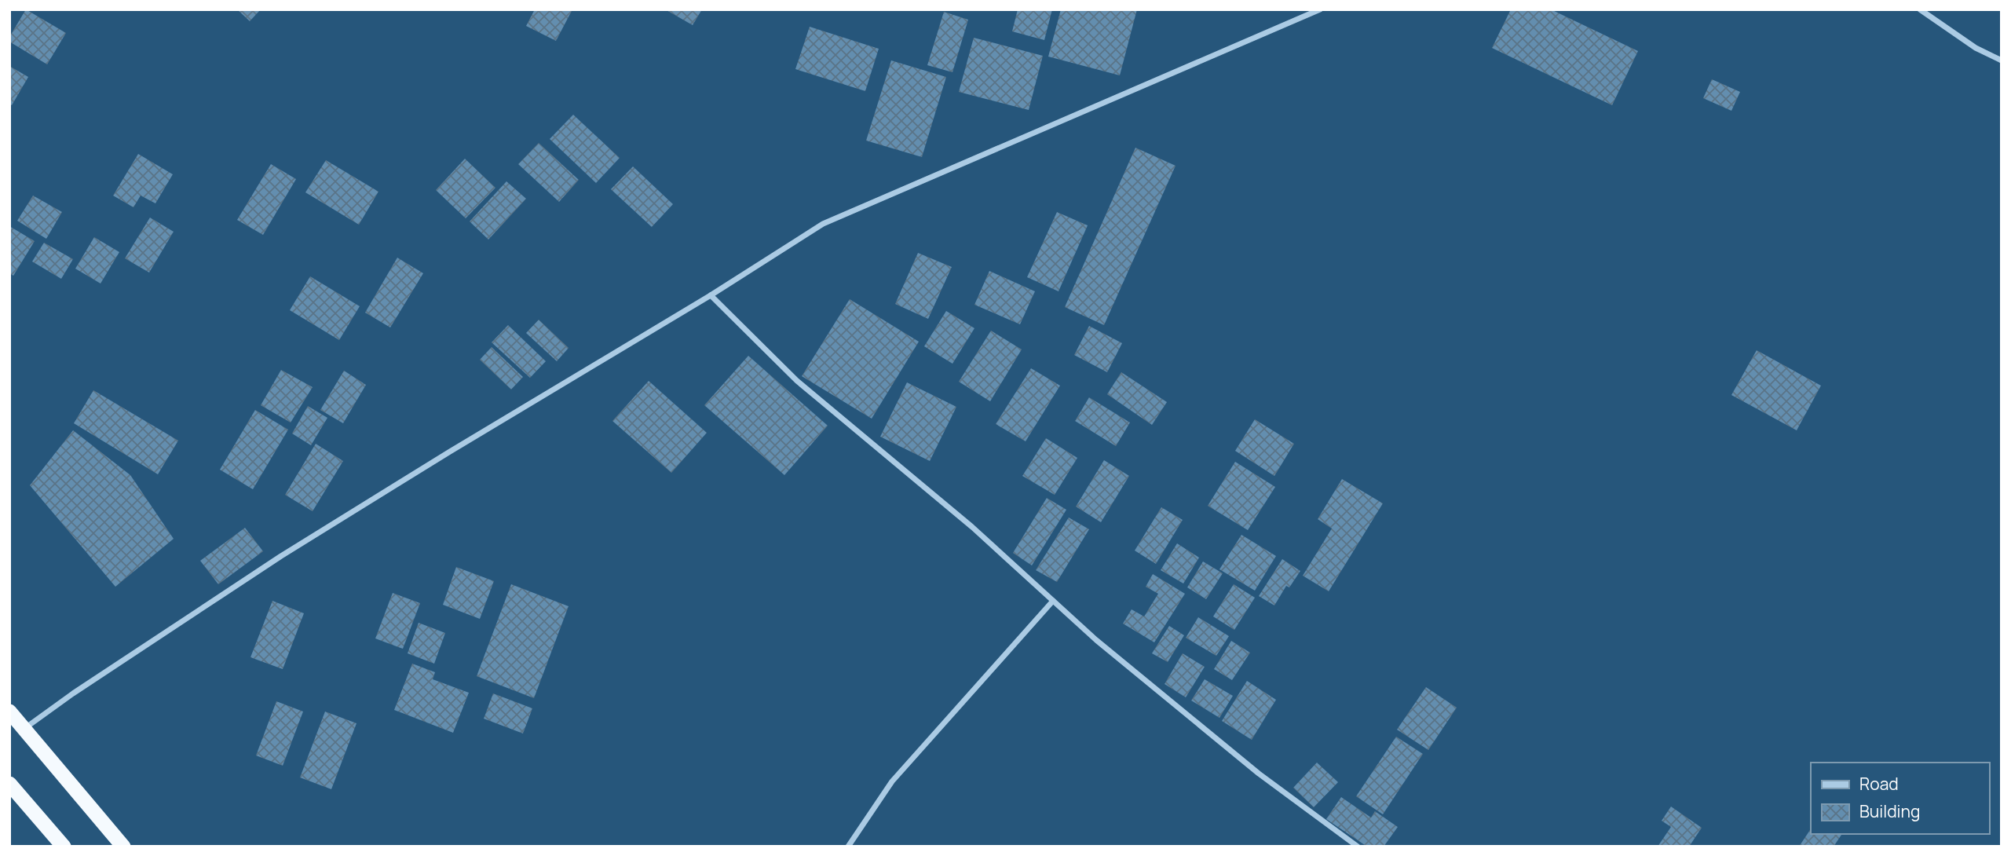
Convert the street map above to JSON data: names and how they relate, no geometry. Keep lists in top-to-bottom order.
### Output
{
  "legend": ["Road", "Building"]
}
